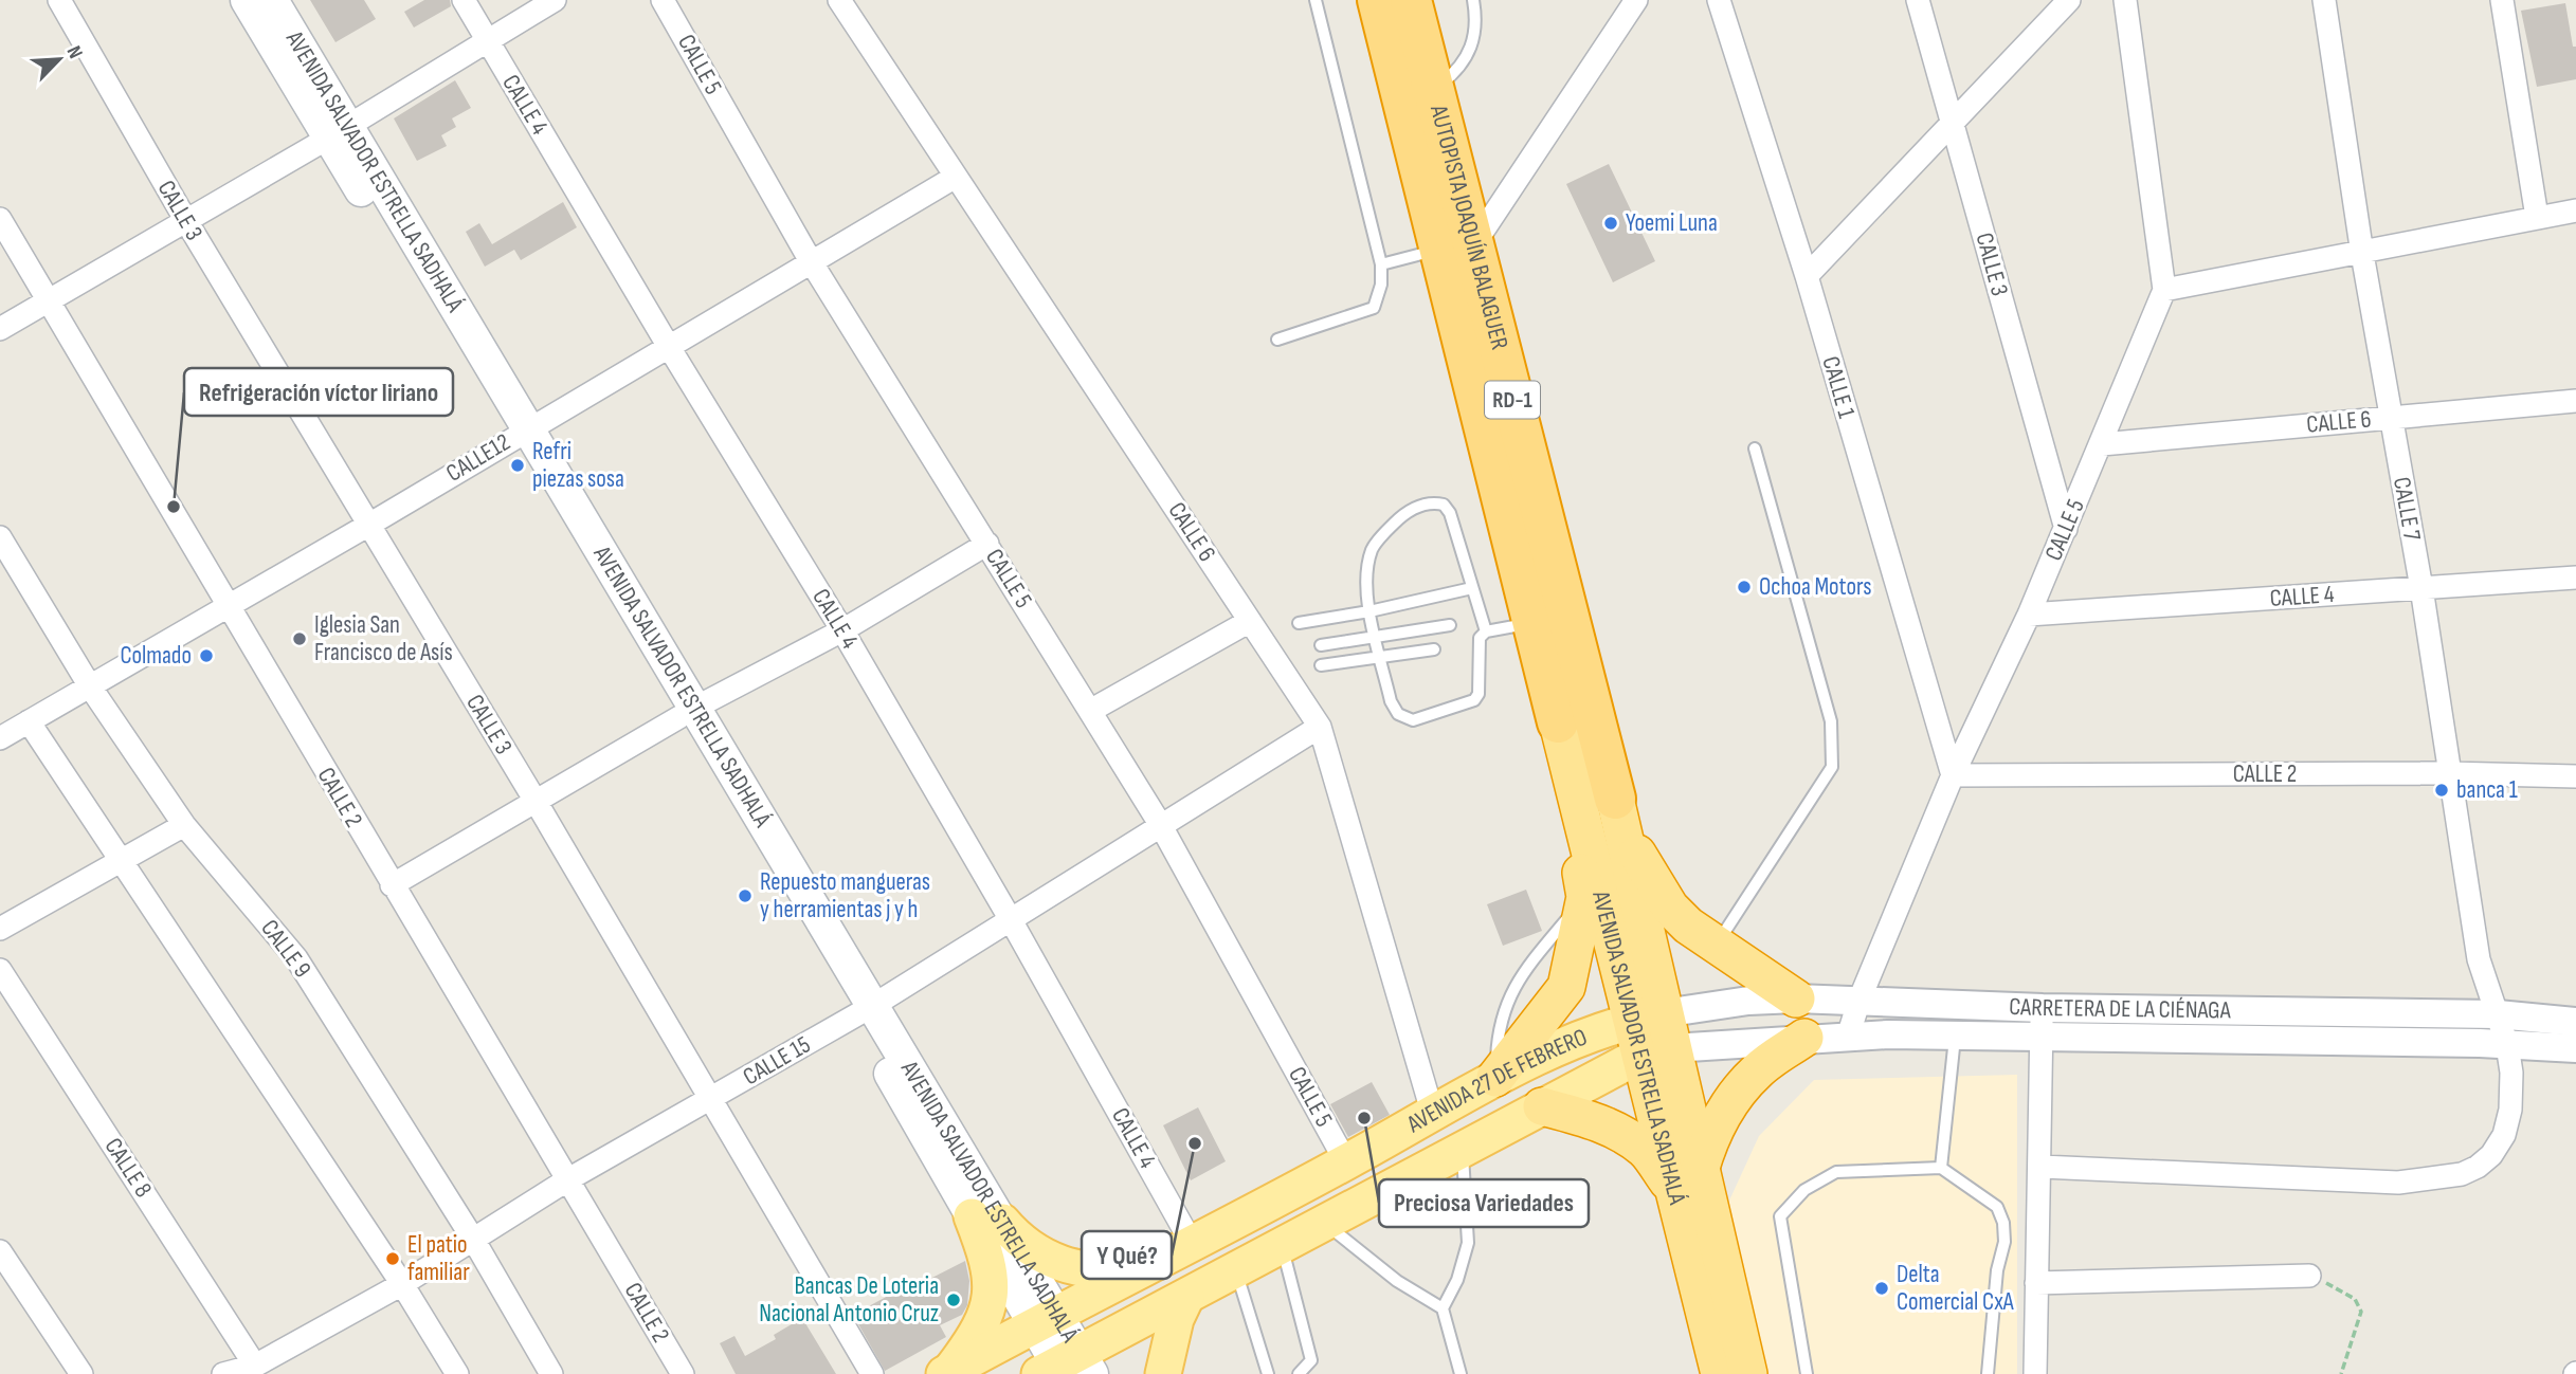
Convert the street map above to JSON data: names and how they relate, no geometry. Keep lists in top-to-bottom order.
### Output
{
  "streets": {
    "highway": ["AVENIDA SALVADOR ESTRELLA SADHALÁ", "AUTOPISTA JOAQUÍN BALAGUER", "RD-1"],
    "main road": ["AVENIDA 27 DE FEBRERO"],
    "street": [
      "CALLE 5",
      "CALLE 4",
      "CALLE 3",
      "CALLE 1",
      "CALLE 6",
      "CALLE12",
      "CALLE 7",
      "CALLE 2",
      "CALLE 9",
      "CARRETERA DE LA CIÉNAGA",
      "CALLE 15",
      "CALLE 8"
    ]
  },
  "crossings": [
    ["CALLE 5", "CALLE 4"],
    ["CALLE 5", "CALLE 3"],
    ["CALLE 5", "CALLE 1"],
    ["CALLE 5", "CALLE 6"],
    ["CALLE 5", "CALLE12"],
    ["CALLE 5", "CALLE 2"],
    ["CALLE 5", "CARRETERA DE LA CIÉNAGA"],
    ["CALLE 5", "CALLE 15"],
    ["CALLE 5", "AVENIDA 27 DE FEBRERO"],
    ["CALLE 4", "CALLE12"],
    ["CALLE 4", "CALLE 7"],
    ["CALLE 4", "CALLE 15"],
    ["CALLE 4", "AVENIDA 27 DE FEBRERO"],
    ["AVENIDA SALVADOR ESTRELLA SADHALÁ", "AUTOPISTA JOAQUÍN BALAGUER"],
    ["AVENIDA SALVADOR ESTRELLA SADHALÁ", "CALLE12"],
    ["AVENIDA SALVADOR ESTRELLA SADHALÁ", "CARRETERA DE LA CIÉNAGA"],
    ["AVENIDA SALVADOR ESTRELLA SADHALÁ", "CALLE 15"],
    ["AVENIDA SALVADOR ESTRELLA SADHALÁ", "AVENIDA 27 DE FEBRERO"],
    ["CALLE 3", "CALLE12"],
    ["CALLE 3", "CALLE 15"],
    ["CALLE 1", "CALLE 2"],
    ["CALLE 6", "CALLE12"],
    ["CALLE 6", "CALLE 7"],
    ["CALLE 6", "CALLE 15"],
    ["CALLE 6", "AVENIDA 27 DE FEBRERO"],
    ["CALLE12", "CALLE 2"],
    ["CALLE12", "CALLE 9"],
    ["CALLE 7", "CALLE 2"],
    ["CALLE 7", "CARRETERA DE LA CIÉNAGA"],
    ["CALLE 2", "CALLE 15"],
    ["CALLE 9", "CALLE 15"],
    ["CARRETERA DE LA CIÉNAGA", "AVENIDA 27 DE FEBRERO"],
    ["CALLE 15", "CALLE 8"]
  ],
  "places": [
    "Yoemi Luna",
    "Refri piezas sosa",
    "Refrigeración víctor liriano",
    "Ochoa Motors",
    "Iglesia San Francisco de Asís",
    "Colmado",
    "banca 1",
    "Repuesto mangueras y herramientas j y h",
    "Preciosa Variedades",
    "Y Qué?",
    "El patio familiar",
    "Delta Comercial CxA",
    "Bancas De Loteria Nacional Antonio Cruz"
  ],
  "north": "top right"
}
